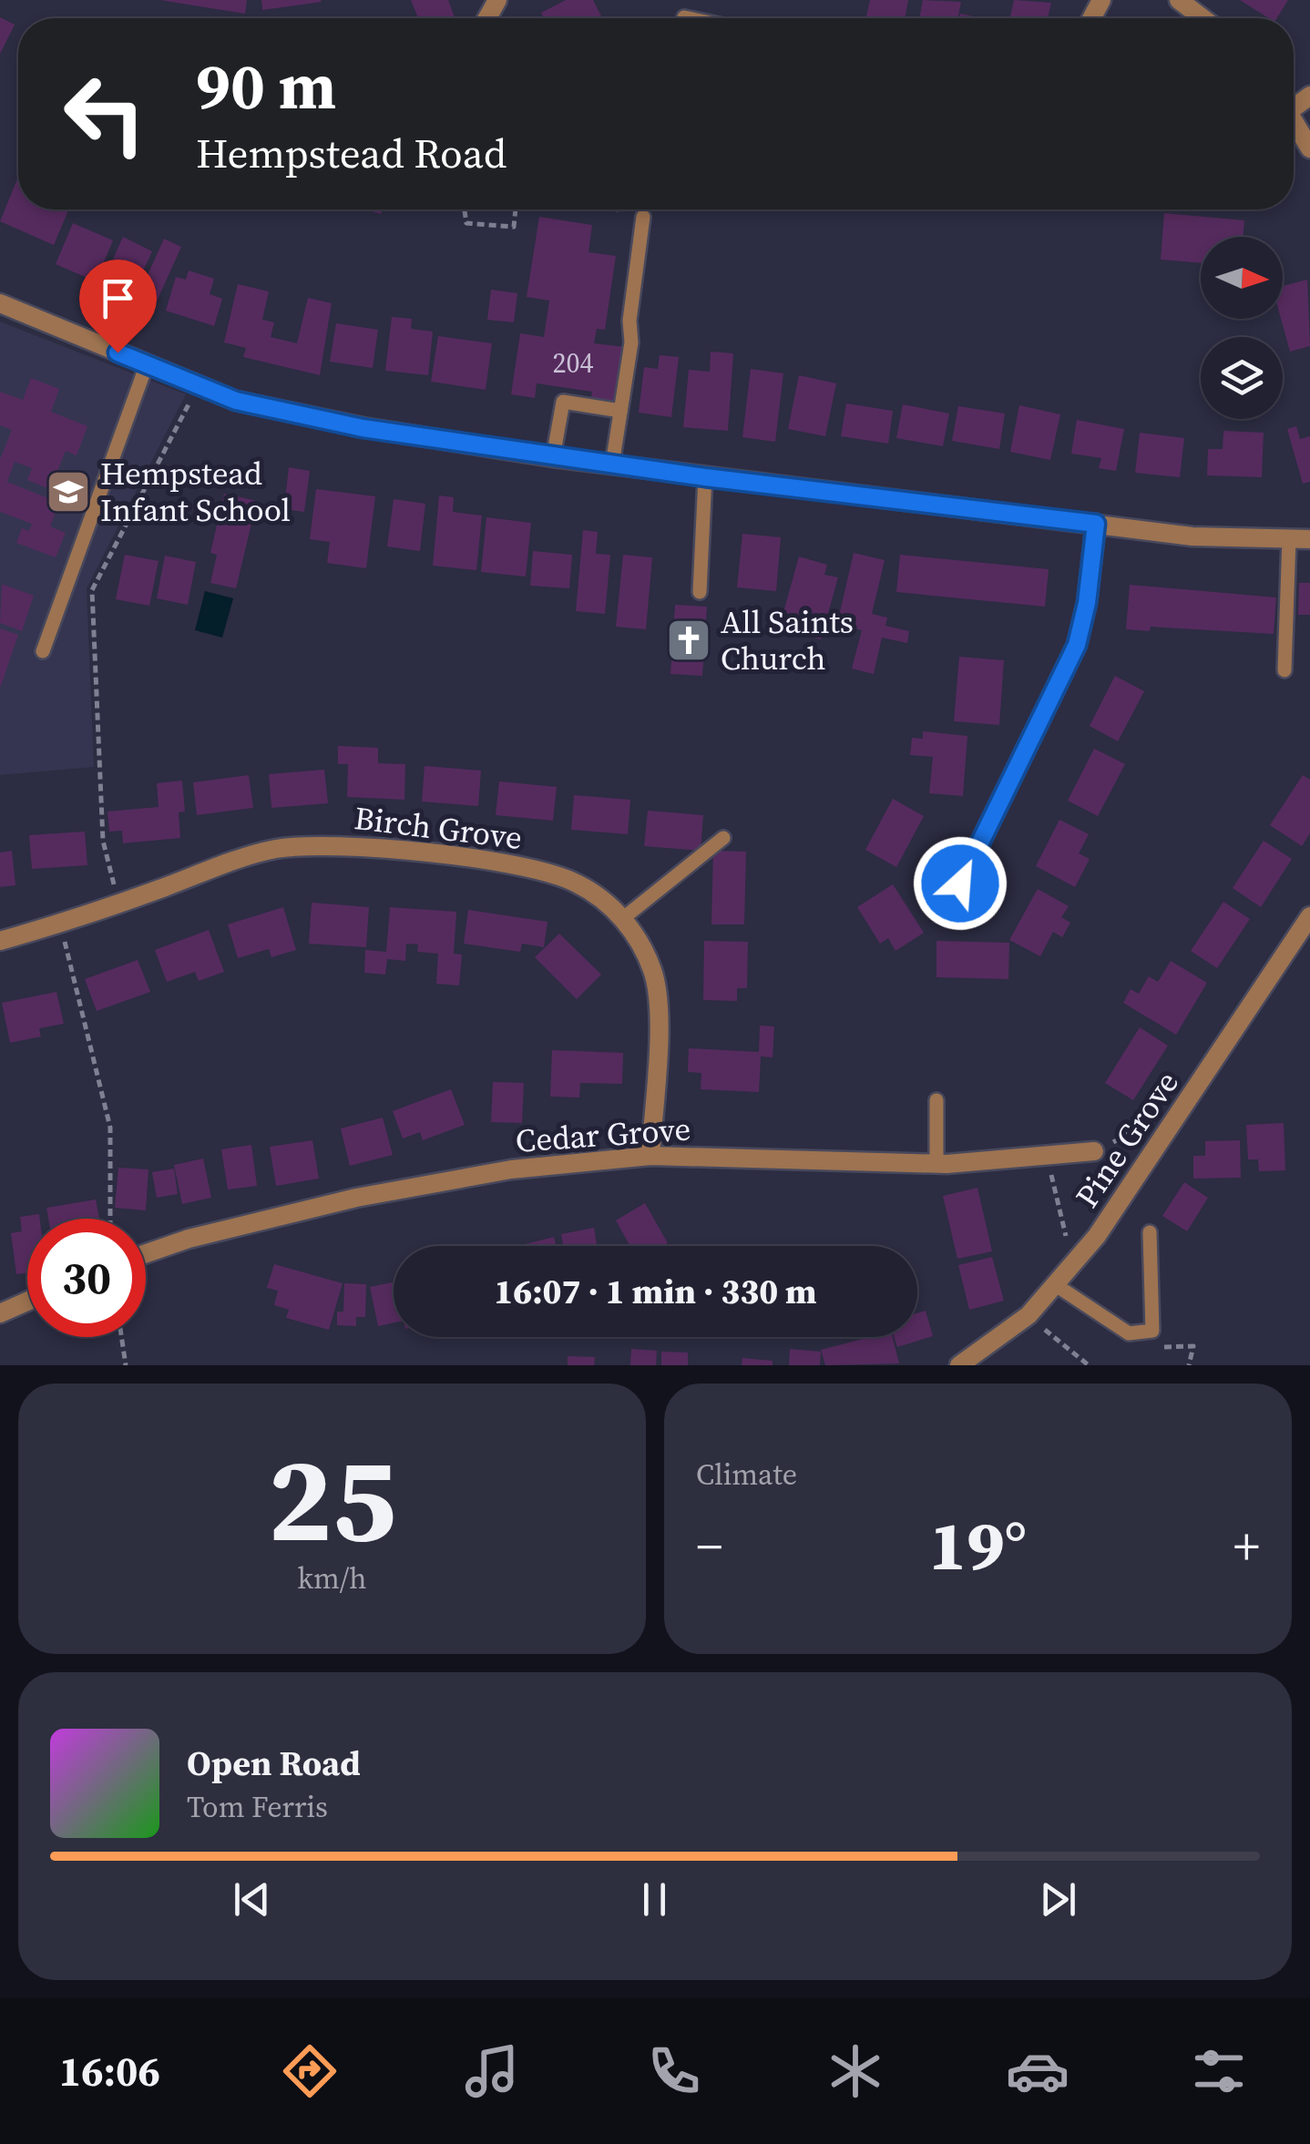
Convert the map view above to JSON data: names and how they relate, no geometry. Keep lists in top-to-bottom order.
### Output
{
  "streets": {
    "street": ["Birch Grove", "Cedar Grove", "Pine Grove"]
  },
  "crossings": [
    ["Birch Grove", "Cedar Grove"]
  ],
  "places": {
    "school or university": ["Hempstead Infant School"],
    "church": ["All Saints Church"]
  },
  "house_numbers": ["204"],
  "north": "right",
  "page": {
    "turn": ["90 m", "Hempstead Road"],
    "limit": "30",
    "trip": "16:07 · 1 min · 330 m",
    "tile": [
      ["25", "km/h"],
      "Climate"
    ],
    "heat": ["−", "19°", "+"],
    "song": ["Open Road", "Tom Ferris"],
    "tabs": "16:06"
  }
}
